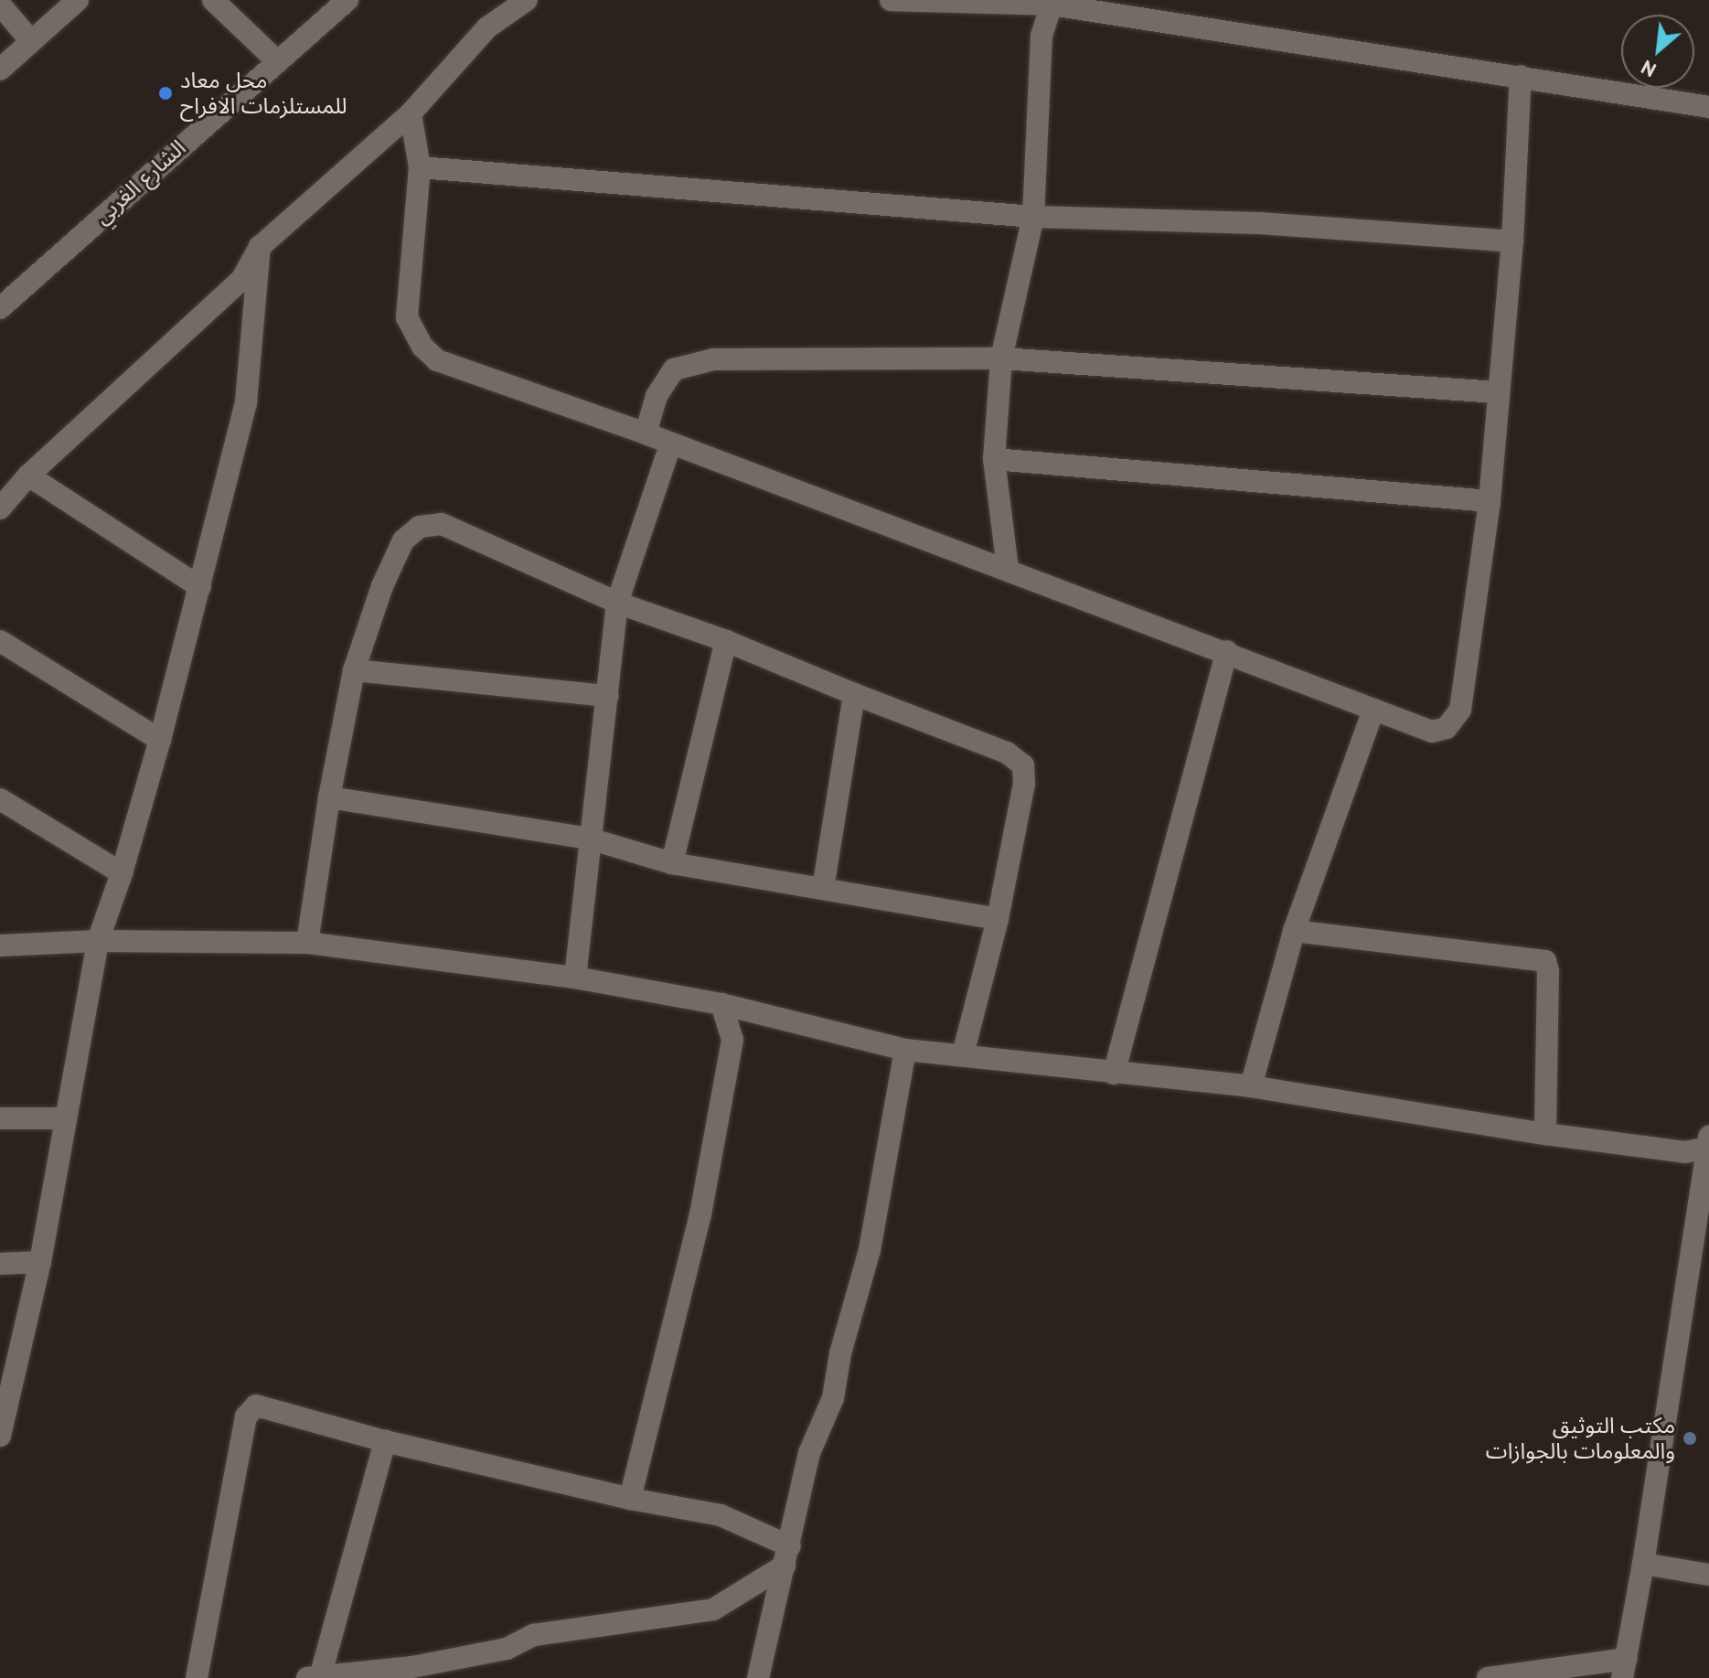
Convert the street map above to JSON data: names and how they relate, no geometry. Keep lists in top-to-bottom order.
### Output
{
  "streets": {
    "street": ["الشارع الغربي"]
  },
  "places": ["محل معاد للمستلزمات الافراح", "مكتب التوثيق والمعلومات بالجوازات"],
  "north": "bottom left"
}
